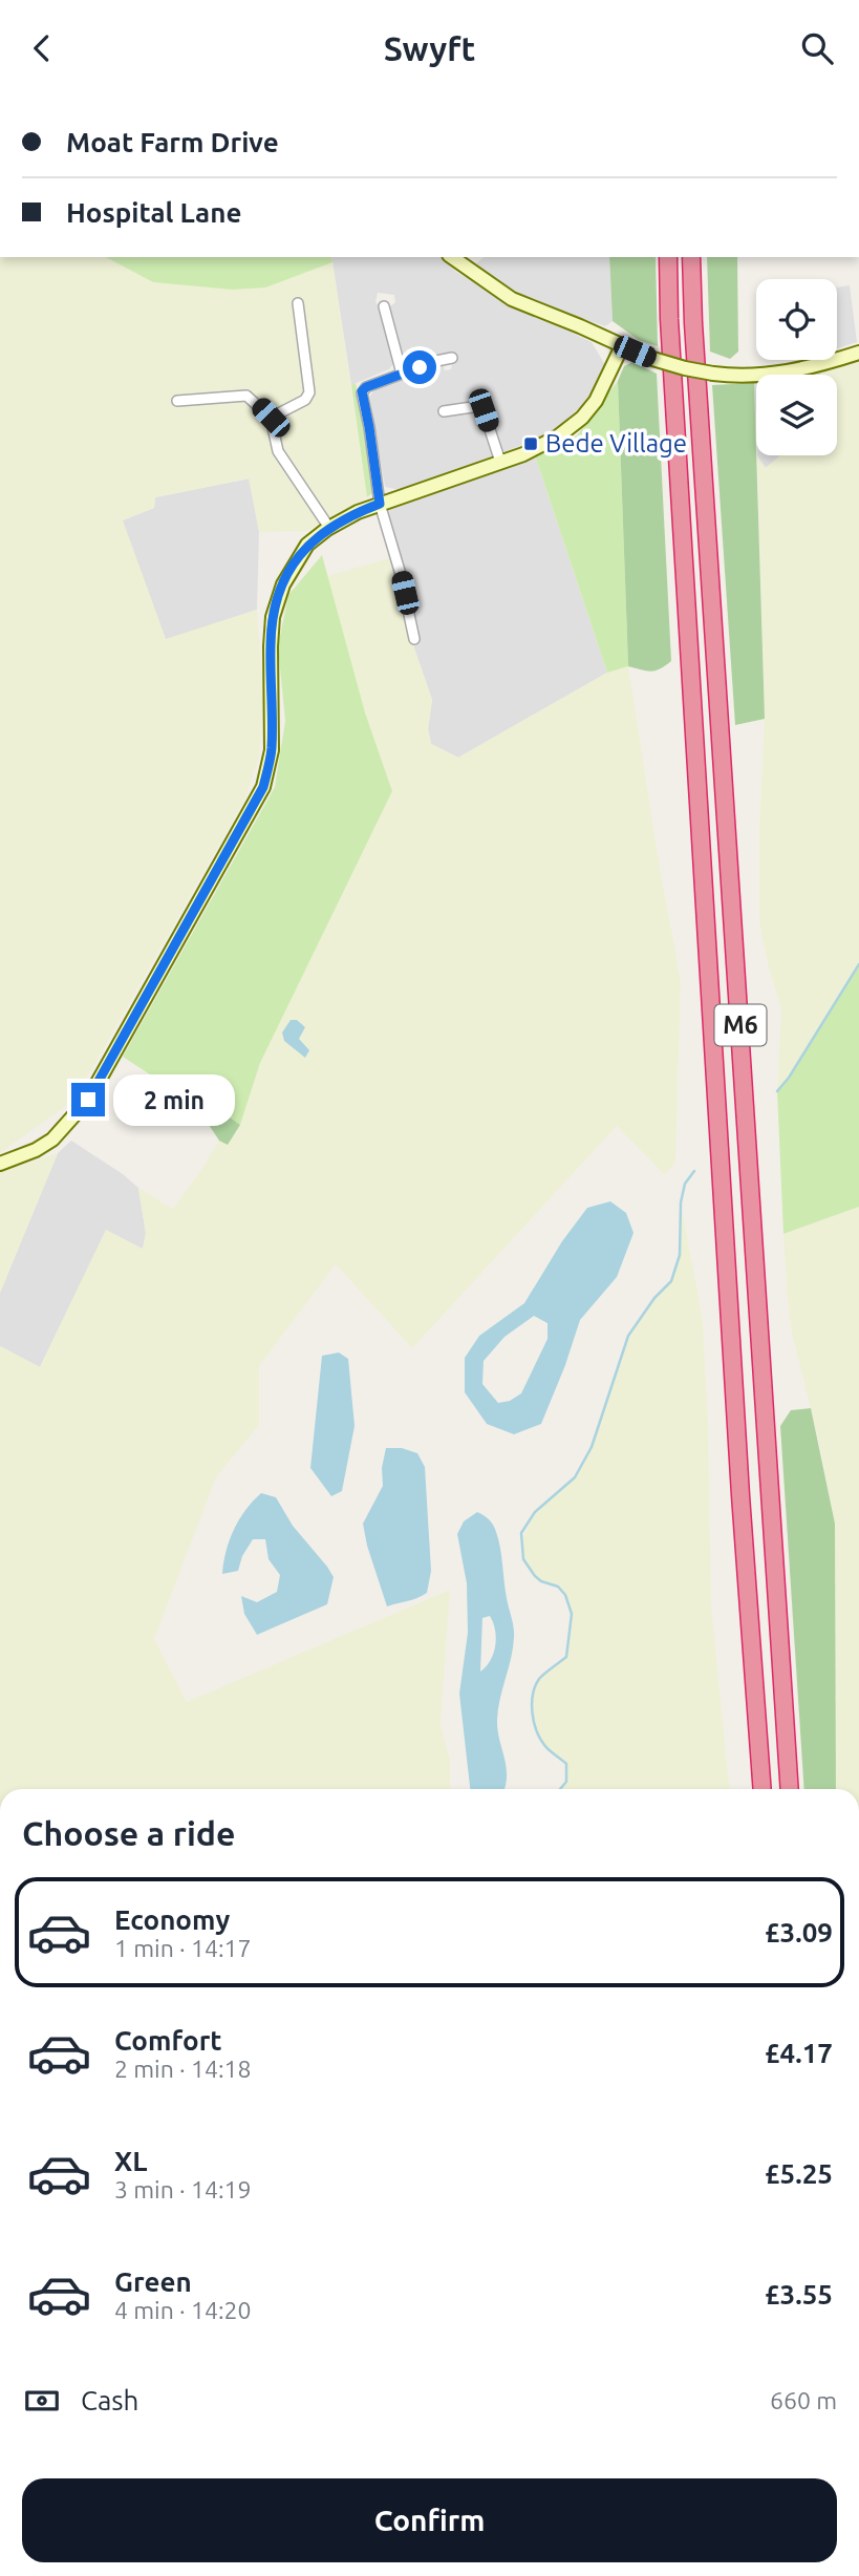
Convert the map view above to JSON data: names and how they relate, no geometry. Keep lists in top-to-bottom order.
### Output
{
  "streets": {
    "highway": ["M6"]
  },
  "places": {
    "transit": ["Bede Village"]
  },
  "page": {
    "header": "Swyft",
    "banner": ["Moat Farm Drive", "Hospital Lane"],
    "bubble": "2 min",
    "heading": "Choose a ride",
    "list": [
      {
        "name": "Economy",
        "note": "1 min · 14:17",
        "value": "£3.09"
      },
      {
        "name": "Comfort",
        "note": "2 min · 14:18",
        "value": "£4.17"
      },
      {
        "name": "XL",
        "note": "3 min · 14:19",
        "value": "£5.25"
      },
      {
        "name": "Green",
        "note": "4 min · 14:20",
        "value": "£3.55"
      }
    ],
    "pay": ["Cash", "660 m"],
    "buttons": "Confirm"
  }
}
